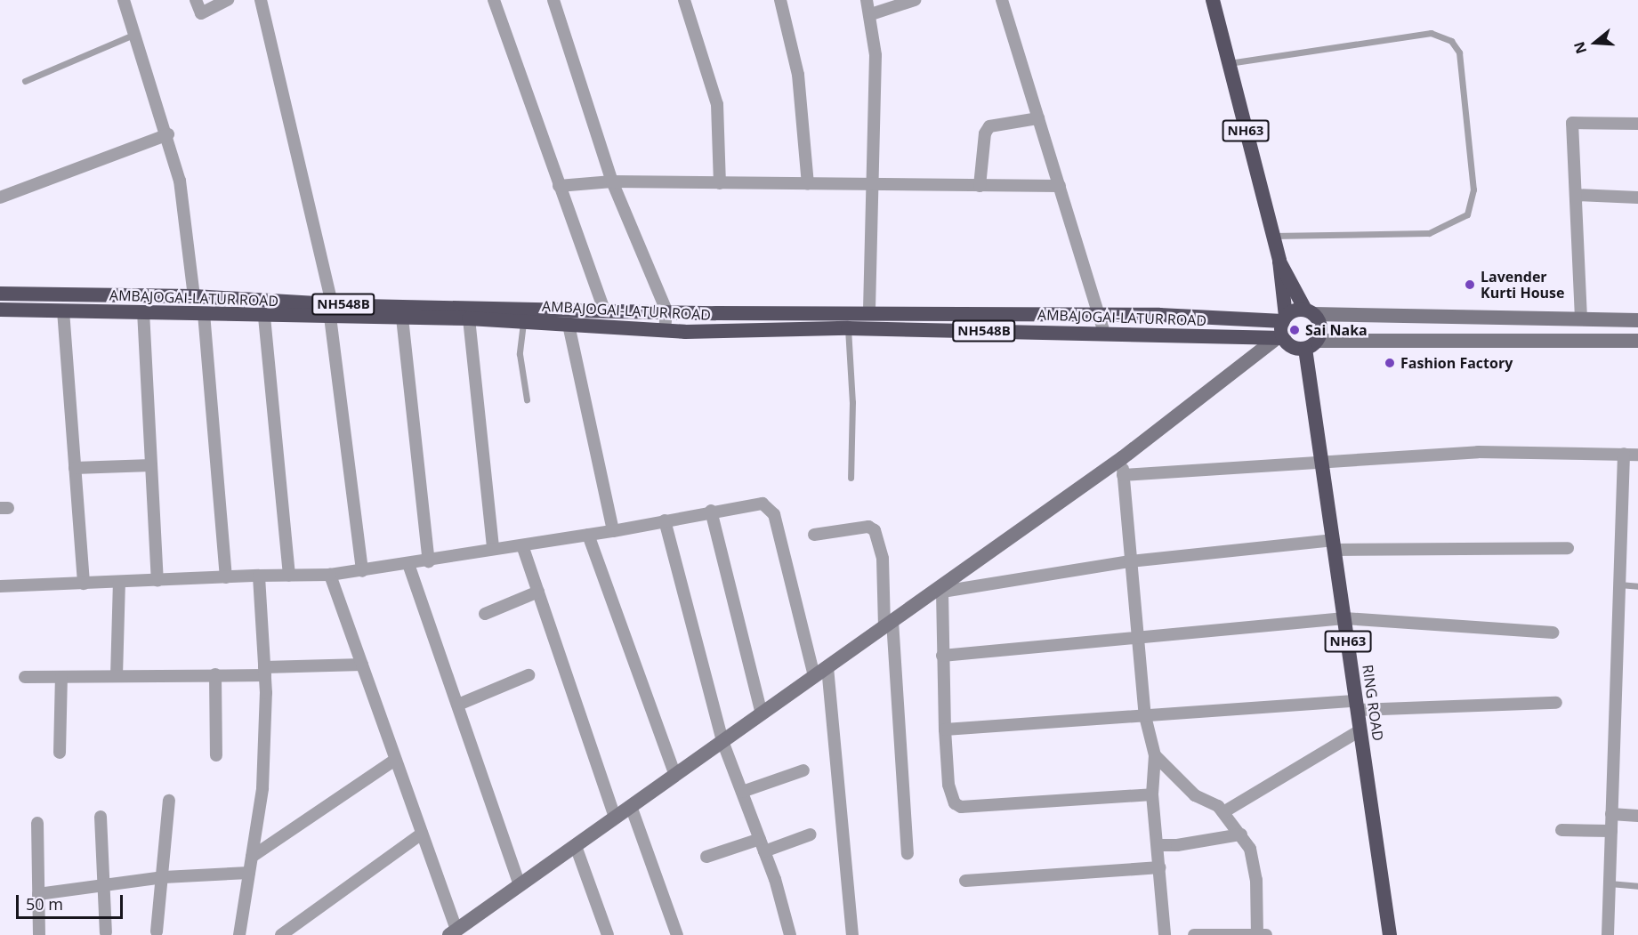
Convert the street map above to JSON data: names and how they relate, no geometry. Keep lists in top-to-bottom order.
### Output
{
  "streets": {
    "highway": [
      "NH63",
      "AMBAJOGAI-LATUR ROAD",
      "NH548B",
      "RING ROAD"
    ]
  },
  "crossings": [
    ["NH63", "AMBAJOGAI-LATUR ROAD"],
    ["NH63", "NH548B"],
    ["NH63", "RING ROAD"],
    ["AMBAJOGAI-LATUR ROAD", "NH548B"],
    ["AMBAJOGAI-LATUR ROAD", "RING ROAD"],
    ["NH548B", "RING ROAD"]
  ],
  "places": ["Lavender Kurti House", "Sai Naka", "Fashion Factory"],
  "scale_bar": "50 m",
  "north": "left"
}
